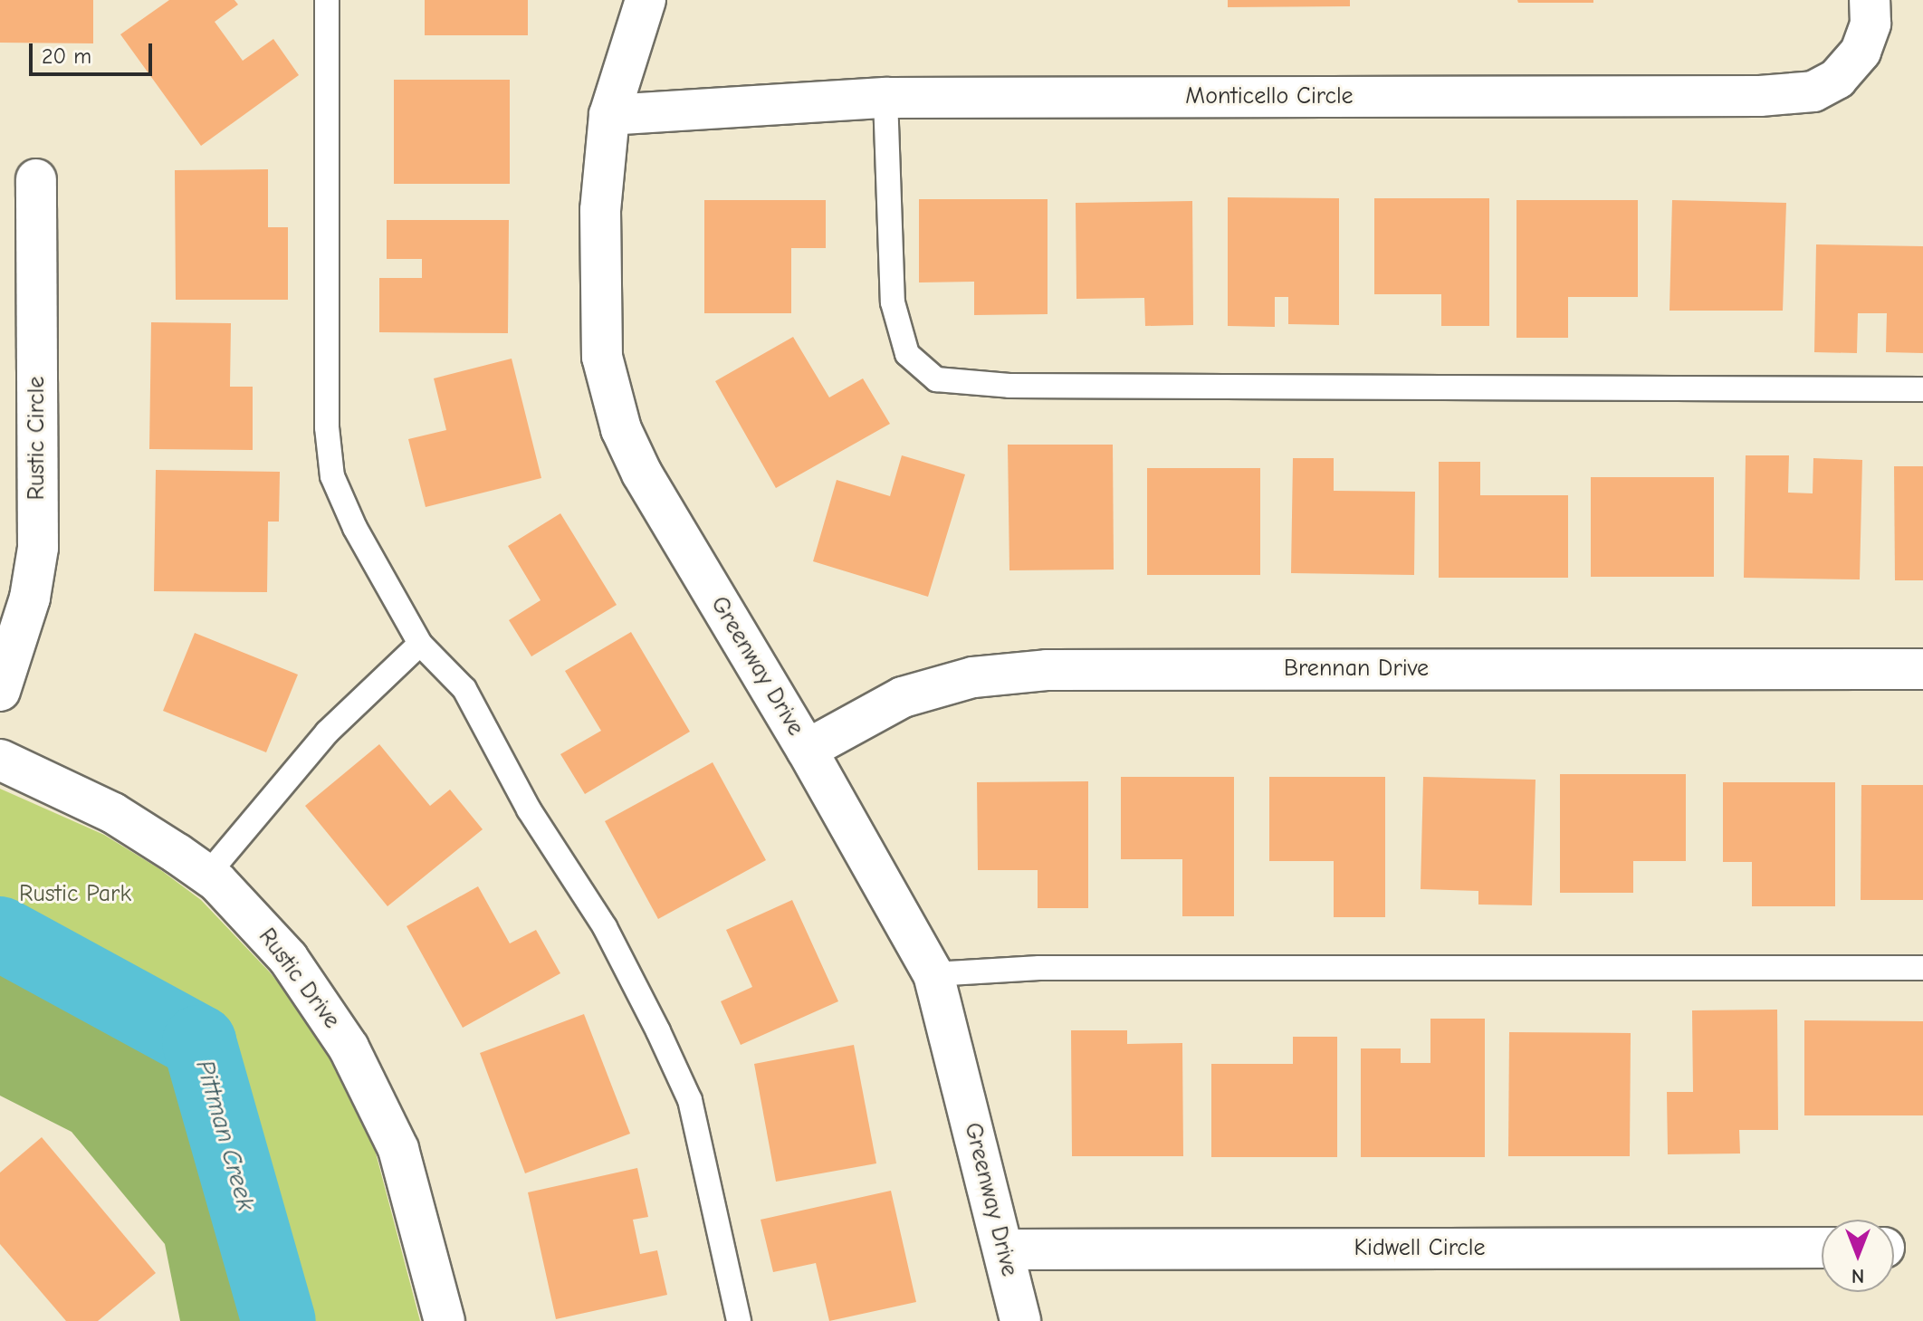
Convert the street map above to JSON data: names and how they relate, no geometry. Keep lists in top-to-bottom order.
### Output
{
  "streets": {
    "street": [
      "Monticello Circle",
      "Rustic Circle",
      "Greenway Drive",
      "Brennan Drive",
      "Rustic Drive",
      "Kidwell Circle"
    ]
  },
  "crossings": [
    ["Monticello Circle", "Greenway Drive"],
    ["Greenway Drive", "Brennan Drive"],
    ["Greenway Drive", "Kidwell Circle"]
  ],
  "water": ["Pittman Creek"],
  "parks": ["Rustic Park"],
  "scale_bar": "20 m",
  "north": "bottom"
}
